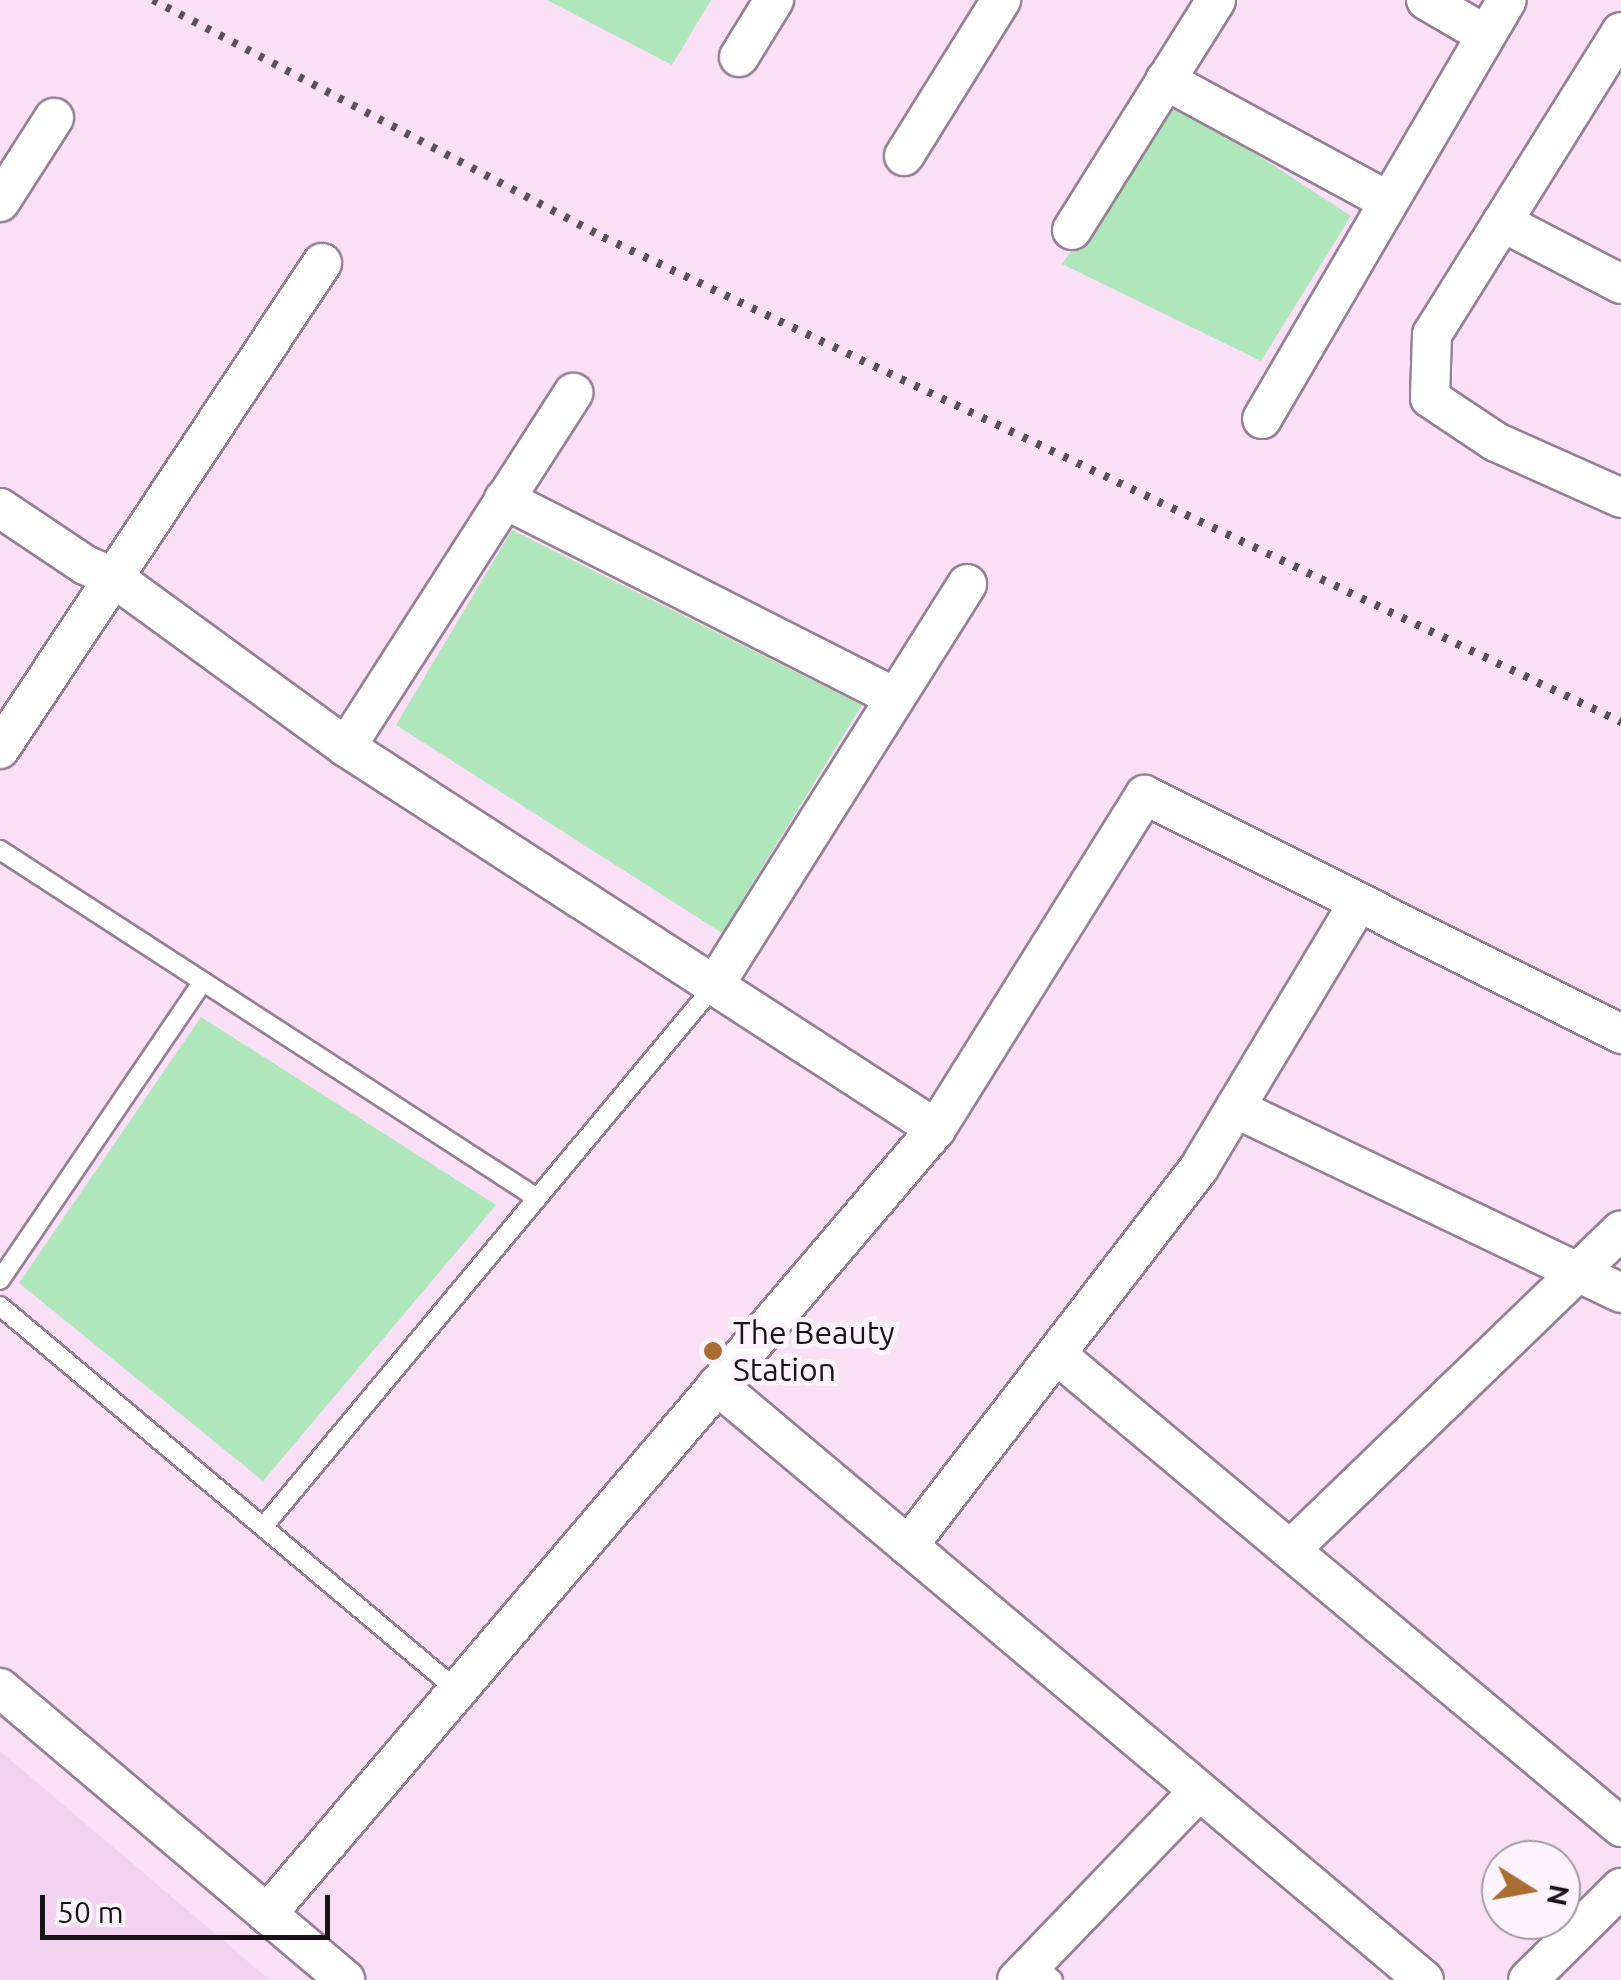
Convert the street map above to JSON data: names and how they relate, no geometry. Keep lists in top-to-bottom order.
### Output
{
  "places": ["The Beauty Station"],
  "scale_bar": "50 m",
  "north": "right"
}
